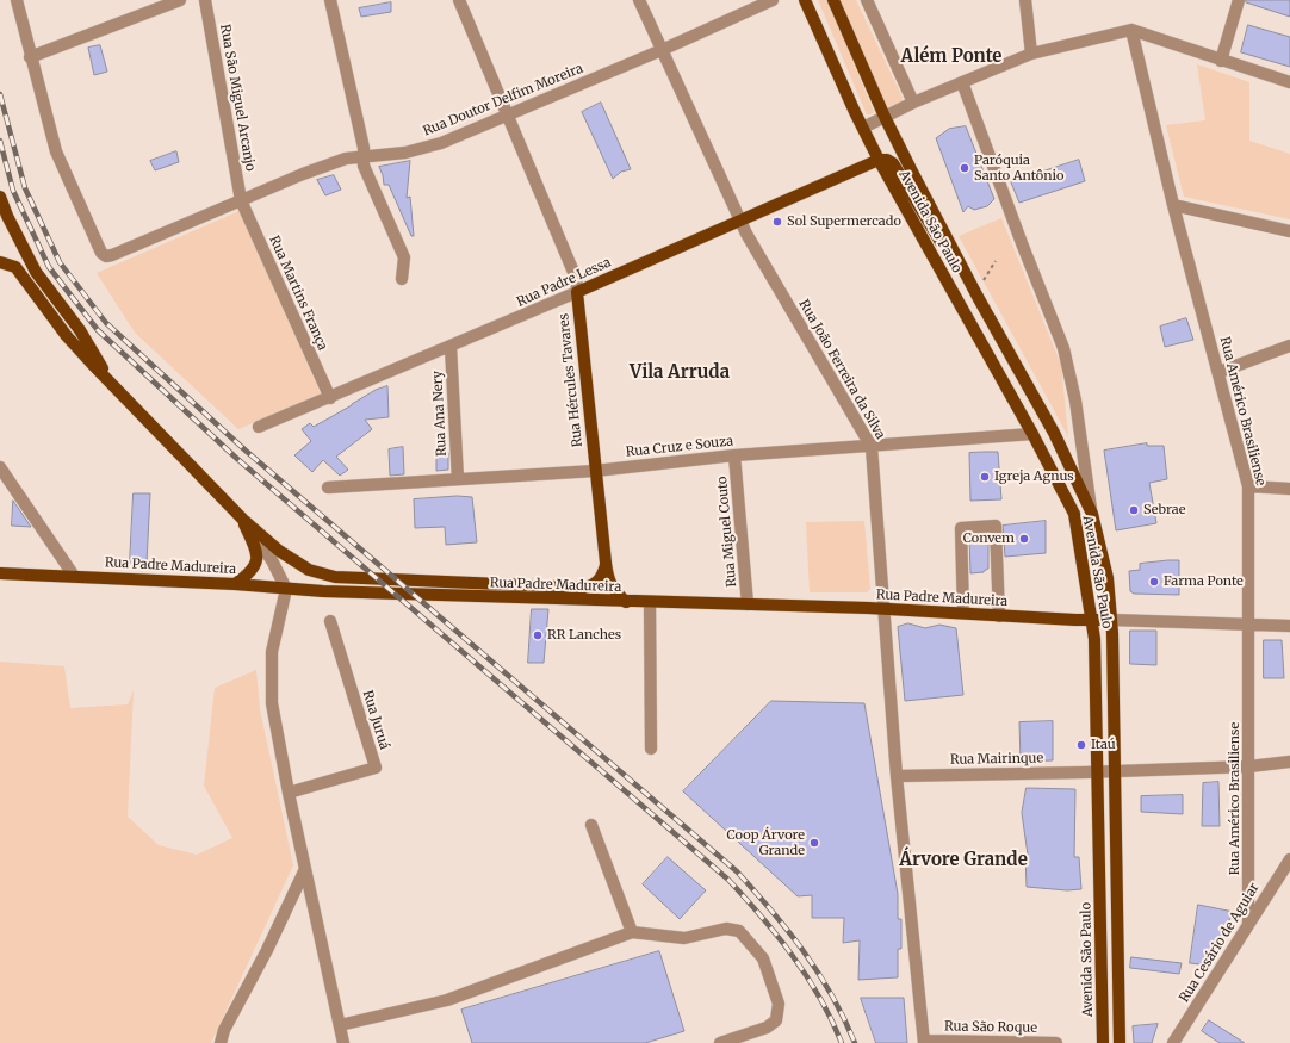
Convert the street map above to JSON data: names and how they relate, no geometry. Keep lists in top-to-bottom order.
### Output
{
  "streets": {
    "main road": [
      "Avenida São Paulo",
      "Rua Padre Lessa",
      "Rua Hércules Tavares",
      "Rua Padre Madureira"
    ],
    "street": [
      "Rua São Miguel Arcanjo",
      "Rua Doutor Delfim Moreira",
      "Rua Martins França",
      "Rua João Ferreira da Silva",
      "Rua Américo Brasiliense",
      "Rua Ana Nery",
      "Rua Cruz e Souza",
      "Rua Miguel Couto",
      "Rua Juruá",
      "Rua Mairinque",
      "Rua Cesário de Aguiar",
      "Rua São Roque"
    ]
  },
  "crossings": [
    ["Rua São Miguel Arcanjo", "Rua Doutor Delfim Moreira"],
    ["Rua São Miguel Arcanjo", "Rua Martins França"],
    ["Rua Doutor Delfim Moreira", "Rua Martins França"],
    ["Rua Doutor Delfim Moreira", "Rua João Ferreira da Silva"],
    ["Rua Doutor Delfim Moreira", "Rua Hércules Tavares"],
    ["Avenida São Paulo", "Rua Padre Lessa"],
    ["Avenida São Paulo", "Rua Cruz e Souza"],
    ["Avenida São Paulo", "Rua Padre Madureira"],
    ["Avenida São Paulo", "Rua Mairinque"],
    ["Rua Padre Lessa", "Rua Martins França"],
    ["Rua Padre Lessa", "Rua João Ferreira da Silva"],
    ["Rua Padre Lessa", "Rua Hércules Tavares"],
    ["Rua Padre Lessa", "Rua Ana Nery"],
    ["Rua João Ferreira da Silva", "Rua Cruz e Souza"],
    ["Rua João Ferreira da Silva", "Rua Padre Madureira"],
    ["Rua João Ferreira da Silva", "Rua Mairinque"],
    ["Rua João Ferreira da Silva", "Rua São Roque"],
    ["Rua Hércules Tavares", "Rua Cruz e Souza"],
    ["Rua Hércules Tavares", "Rua Padre Madureira"],
    ["Rua Américo Brasiliense", "Rua Mairinque"],
    ["Rua Américo Brasiliense", "Rua Cesário de Aguiar"],
    ["Rua Ana Nery", "Rua Cruz e Souza"],
    ["Rua Cruz e Souza", "Rua Miguel Couto"],
    ["Rua Miguel Couto", "Rua Padre Madureira"]
  ],
  "districts": ["Além Ponte", "Vila Arruda", "Árvore Grande"],
  "places": [
    "Paróquia Santo Antônio",
    "Sol Supermercado",
    "Igreja Agnus",
    "Sebrae",
    "Convem",
    "Farma Ponte",
    "RR Lanches",
    "Itaú",
    "Coop Árvore Grande"
  ]
}
